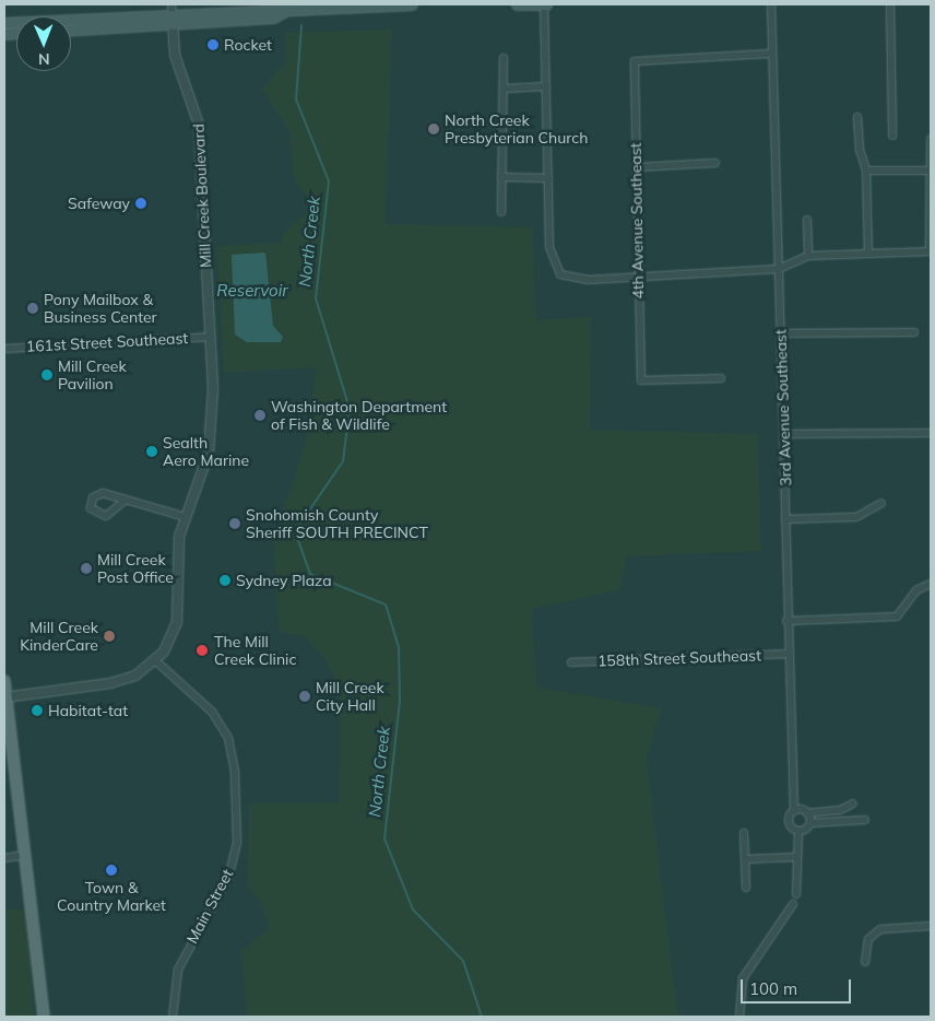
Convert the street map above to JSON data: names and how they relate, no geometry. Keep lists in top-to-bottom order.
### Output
{
  "streets": {
    "street": [
      "Mill Creek Boulevard",
      "4th Avenue Southeast",
      "161st Street Southeast",
      "3rd Avenue Southeast",
      "158th Street Southeast",
      "Main Street"
    ]
  },
  "crossings": [
    ["Mill Creek Boulevard", "161st Street Southeast"],
    ["Mill Creek Boulevard", "Main Street"],
    ["4th Avenue Southeast", "3rd Avenue Southeast"],
    ["3rd Avenue Southeast", "158th Street Southeast"]
  ],
  "water": ["North Creek", "Reservoir"],
  "places": [
    "Rocket",
    "North Creek Presbyterian Church",
    "Safeway",
    "Pony Mailbox & Business Center",
    "Mill Creek Pavilion",
    "Washington Department of Fish & Wildlife",
    "Sealth Aero Marine",
    "Snohomish County Sheriff SOUTH PRECINCT",
    "Mill Creek Post Office",
    "Sydney Plaza",
    "Mill Creek KinderCare",
    "The Mill Creek Clinic",
    "Mill Creek City Hall",
    "Habitat-tat",
    "Town & Country Market"
  ],
  "scale_bar": "100 m",
  "north": "bottom"
}
